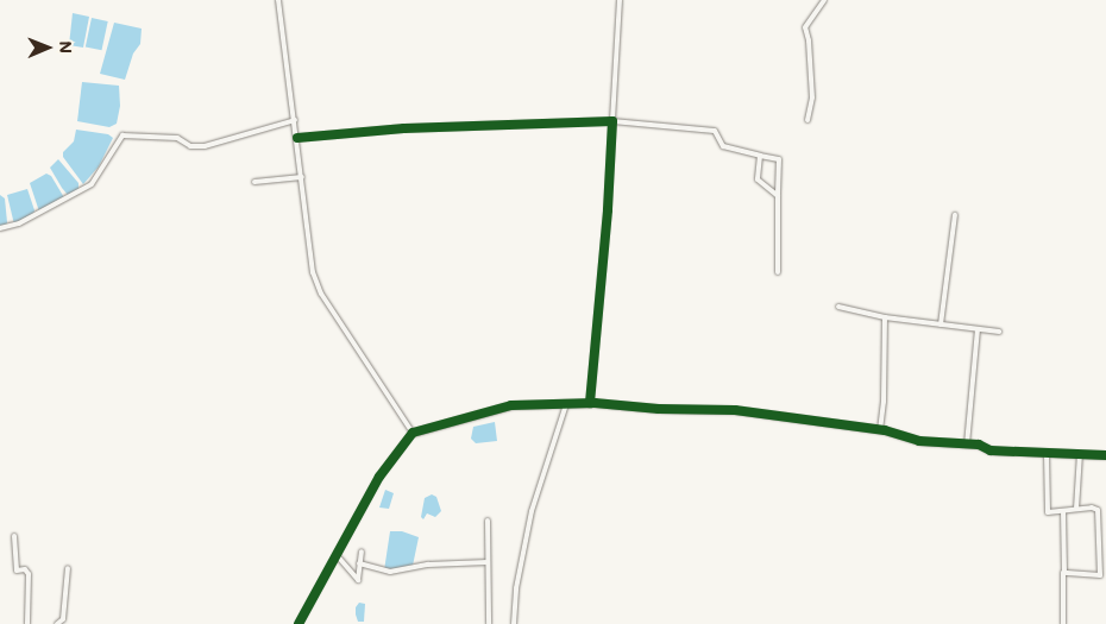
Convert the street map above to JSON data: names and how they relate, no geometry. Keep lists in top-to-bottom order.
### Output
{
  "north": "right"
}
